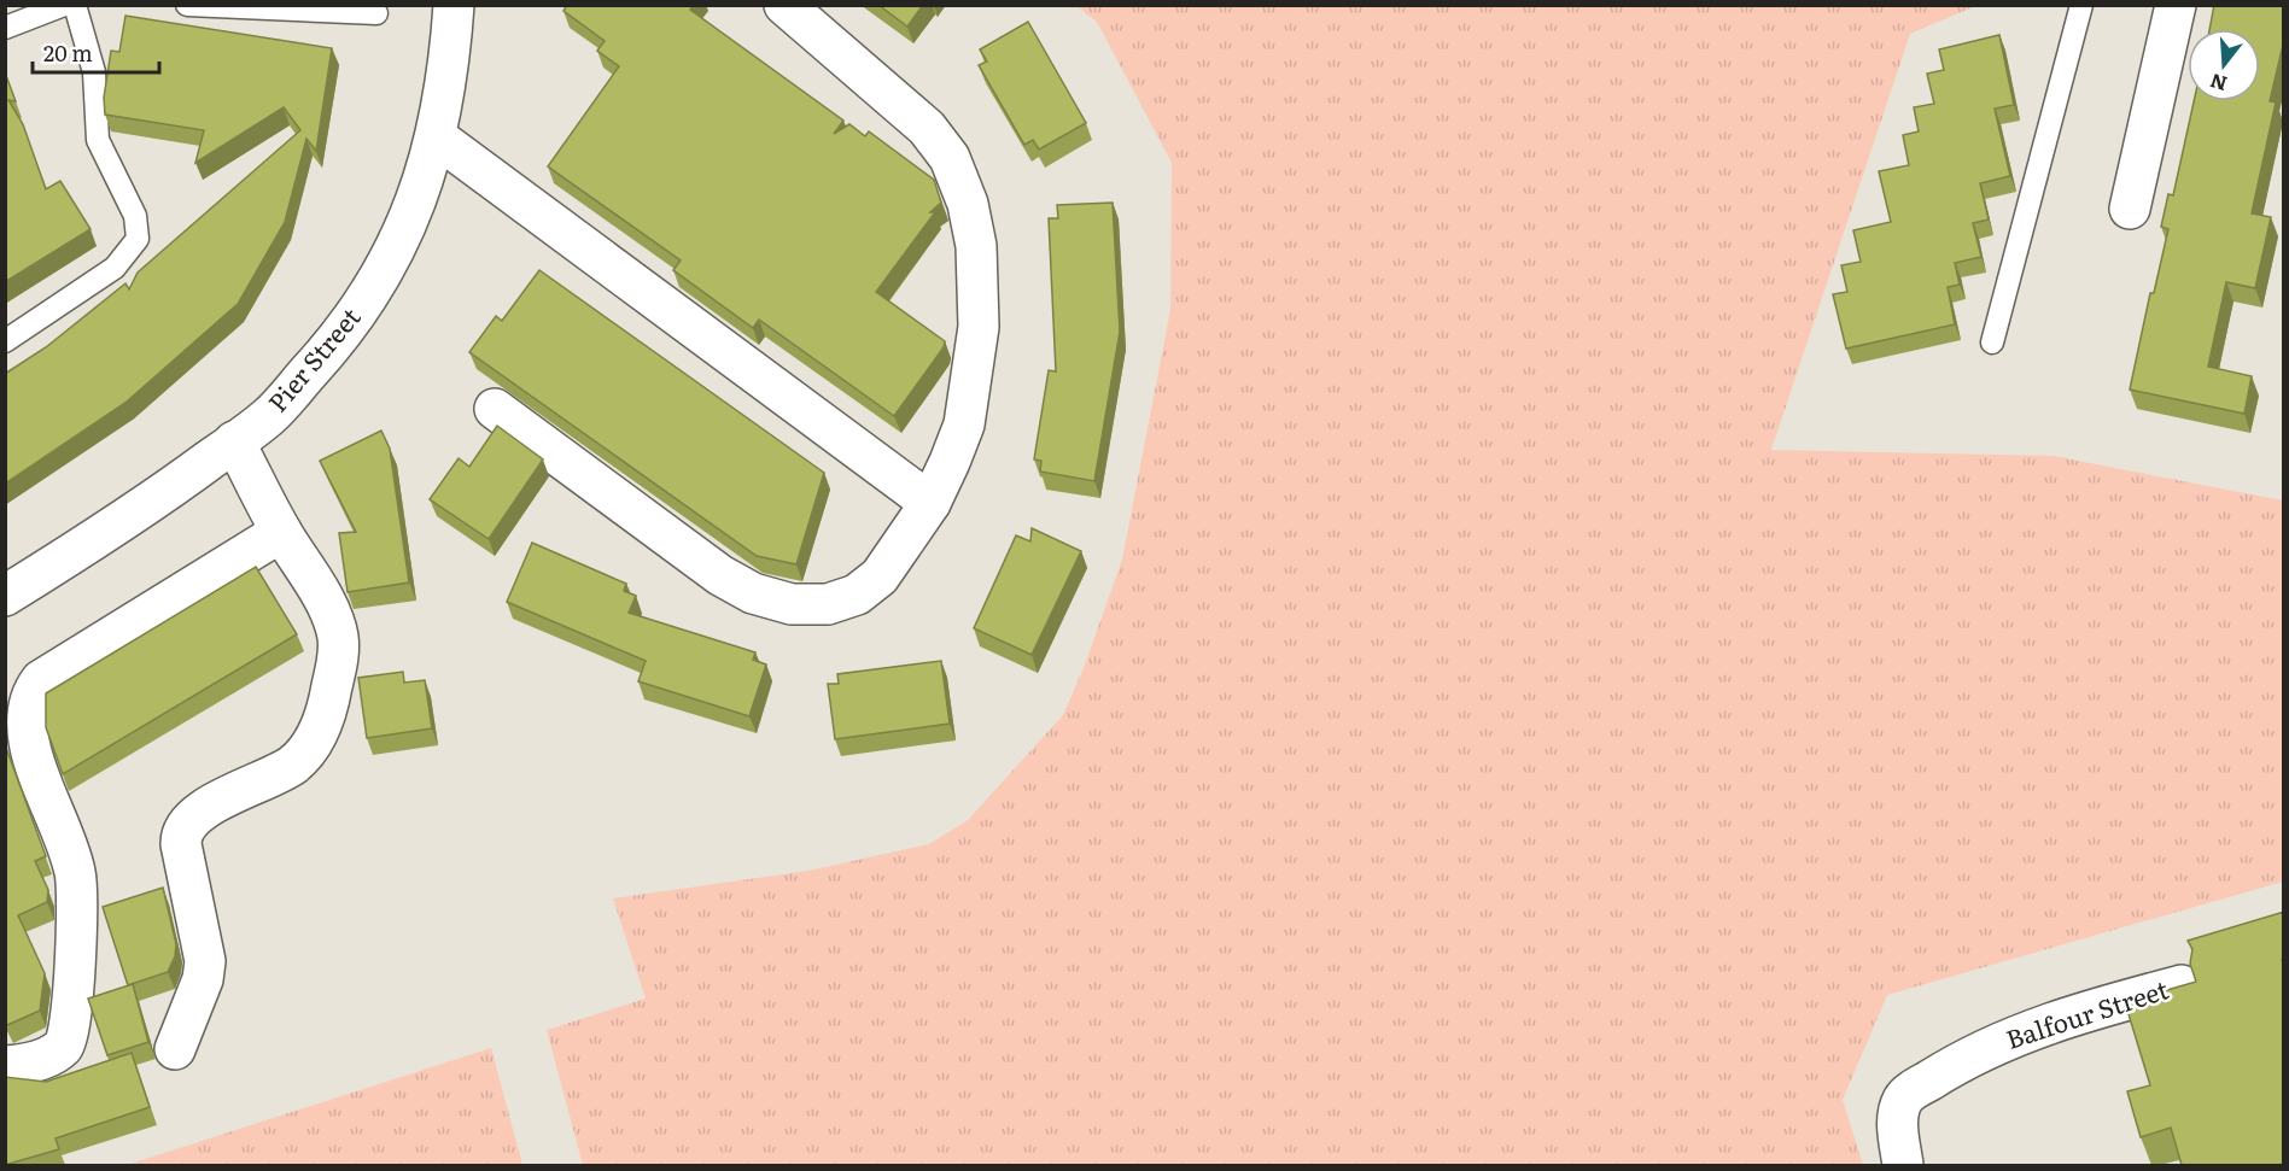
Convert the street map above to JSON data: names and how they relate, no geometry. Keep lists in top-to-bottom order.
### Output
{
  "streets": {
    "street": ["Pier Street", "Balfour Street"]
  },
  "scale_bar": "20 m",
  "north": "bottom"
}
